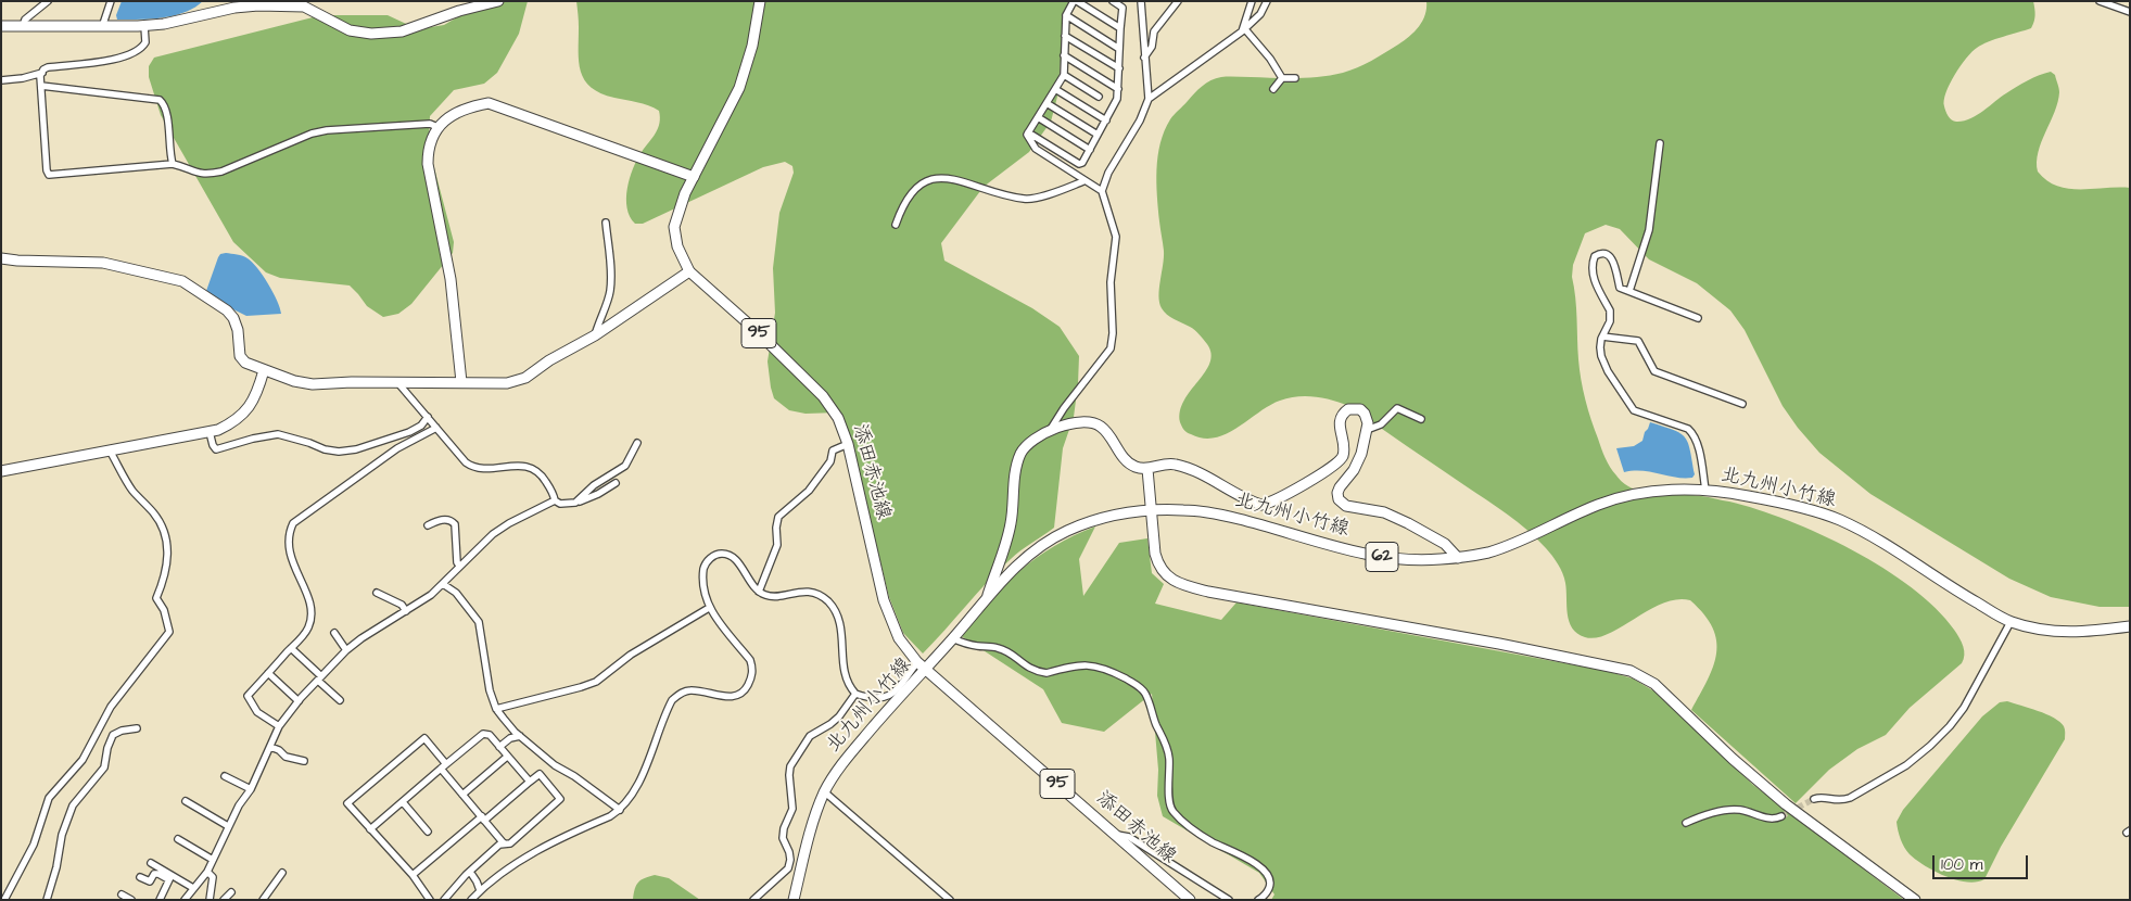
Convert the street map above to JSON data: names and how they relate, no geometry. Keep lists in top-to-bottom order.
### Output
{
  "streets": {
    "street": [
      "95",
      "添田赤池線",
      "北九州小竹線",
      "62"
    ]
  },
  "crossings": [
    ["添田赤池線", "北九州小竹線"]
  ],
  "scale_bar": "100 m"
}
